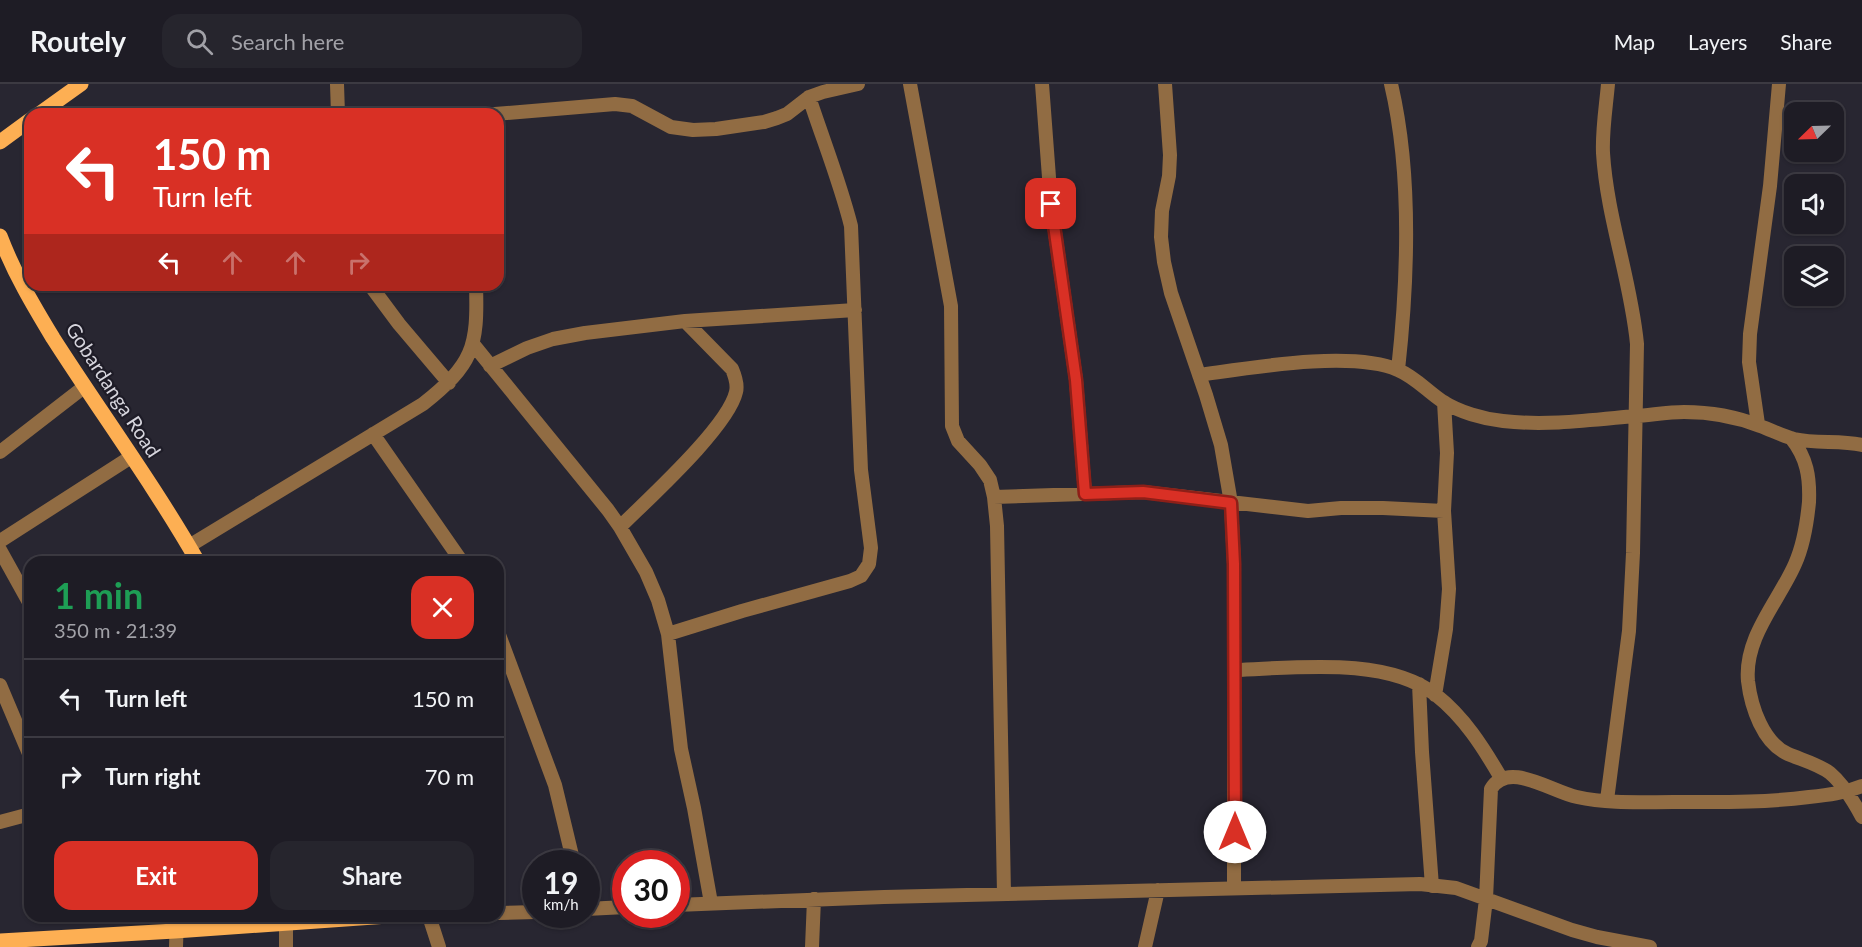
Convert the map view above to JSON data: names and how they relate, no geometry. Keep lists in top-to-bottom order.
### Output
{
  "streets": {
    "main road": ["Gobardanga Road"]
  },
  "north": "bottom left",
  "page": {
    "header": "Routely",
    "search": "Search here",
    "nav": ["Map", "Layers", "Share"],
    "turn": ["150 m", "Turn left"],
    "heading": ["1 min", "350 m · 21:39"],
    "list": [
      {
        "name": "Turn left",
        "value": "150 m"
      },
      {
        "name": "Turn right",
        "value": "70 m"
      }
    ],
    "buttons": ["Exit", "Share"],
    "speed": "19 km/h",
    "limit": "30"
  }
}
